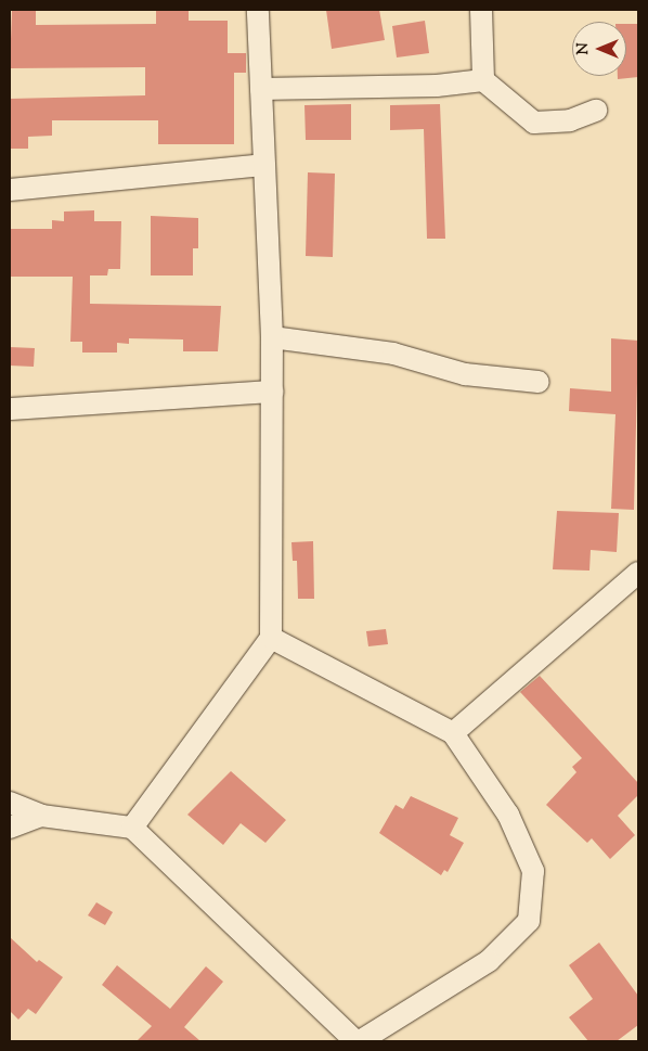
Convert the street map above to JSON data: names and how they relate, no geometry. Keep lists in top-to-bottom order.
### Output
{
  "north": "left"
}
